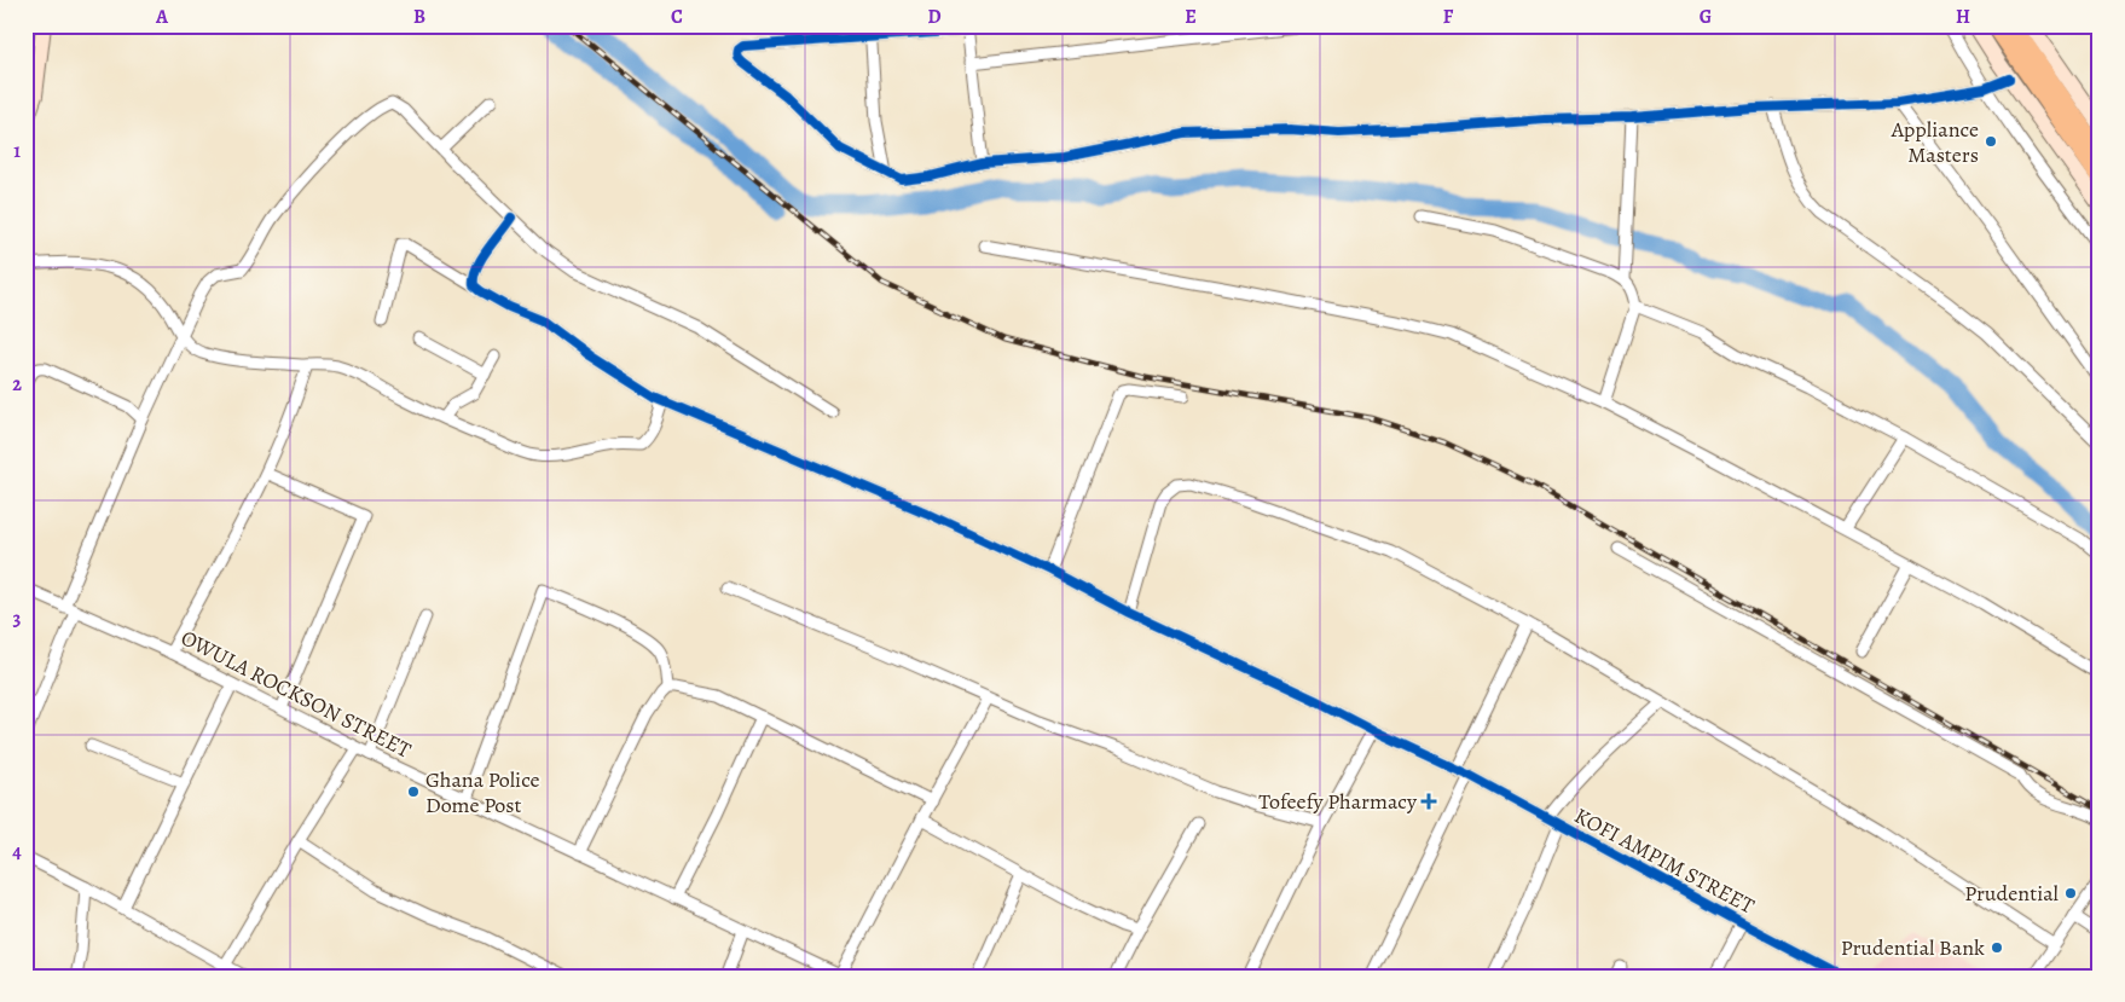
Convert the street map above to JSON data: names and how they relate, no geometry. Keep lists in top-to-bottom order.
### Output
{
  "streets": {
    "street": ["OWULA ROCKSON STREET", "KOFI AMPIM STREET"]
  },
  "places": {
    "other": [
      "Appliance Masters",
      "Ghana Police Dome Post",
      "Prudential",
      "Prudential Bank"
    ],
    "health": ["Tofeefy Pharmacy"]
  },
  "grid": {
    "columns": [
      "A",
      "B",
      "C",
      "D",
      "E",
      "F",
      "G",
      "H"
    ],
    "rows": [
      "1",
      "2",
      "3",
      "4"
    ]
  }
}
